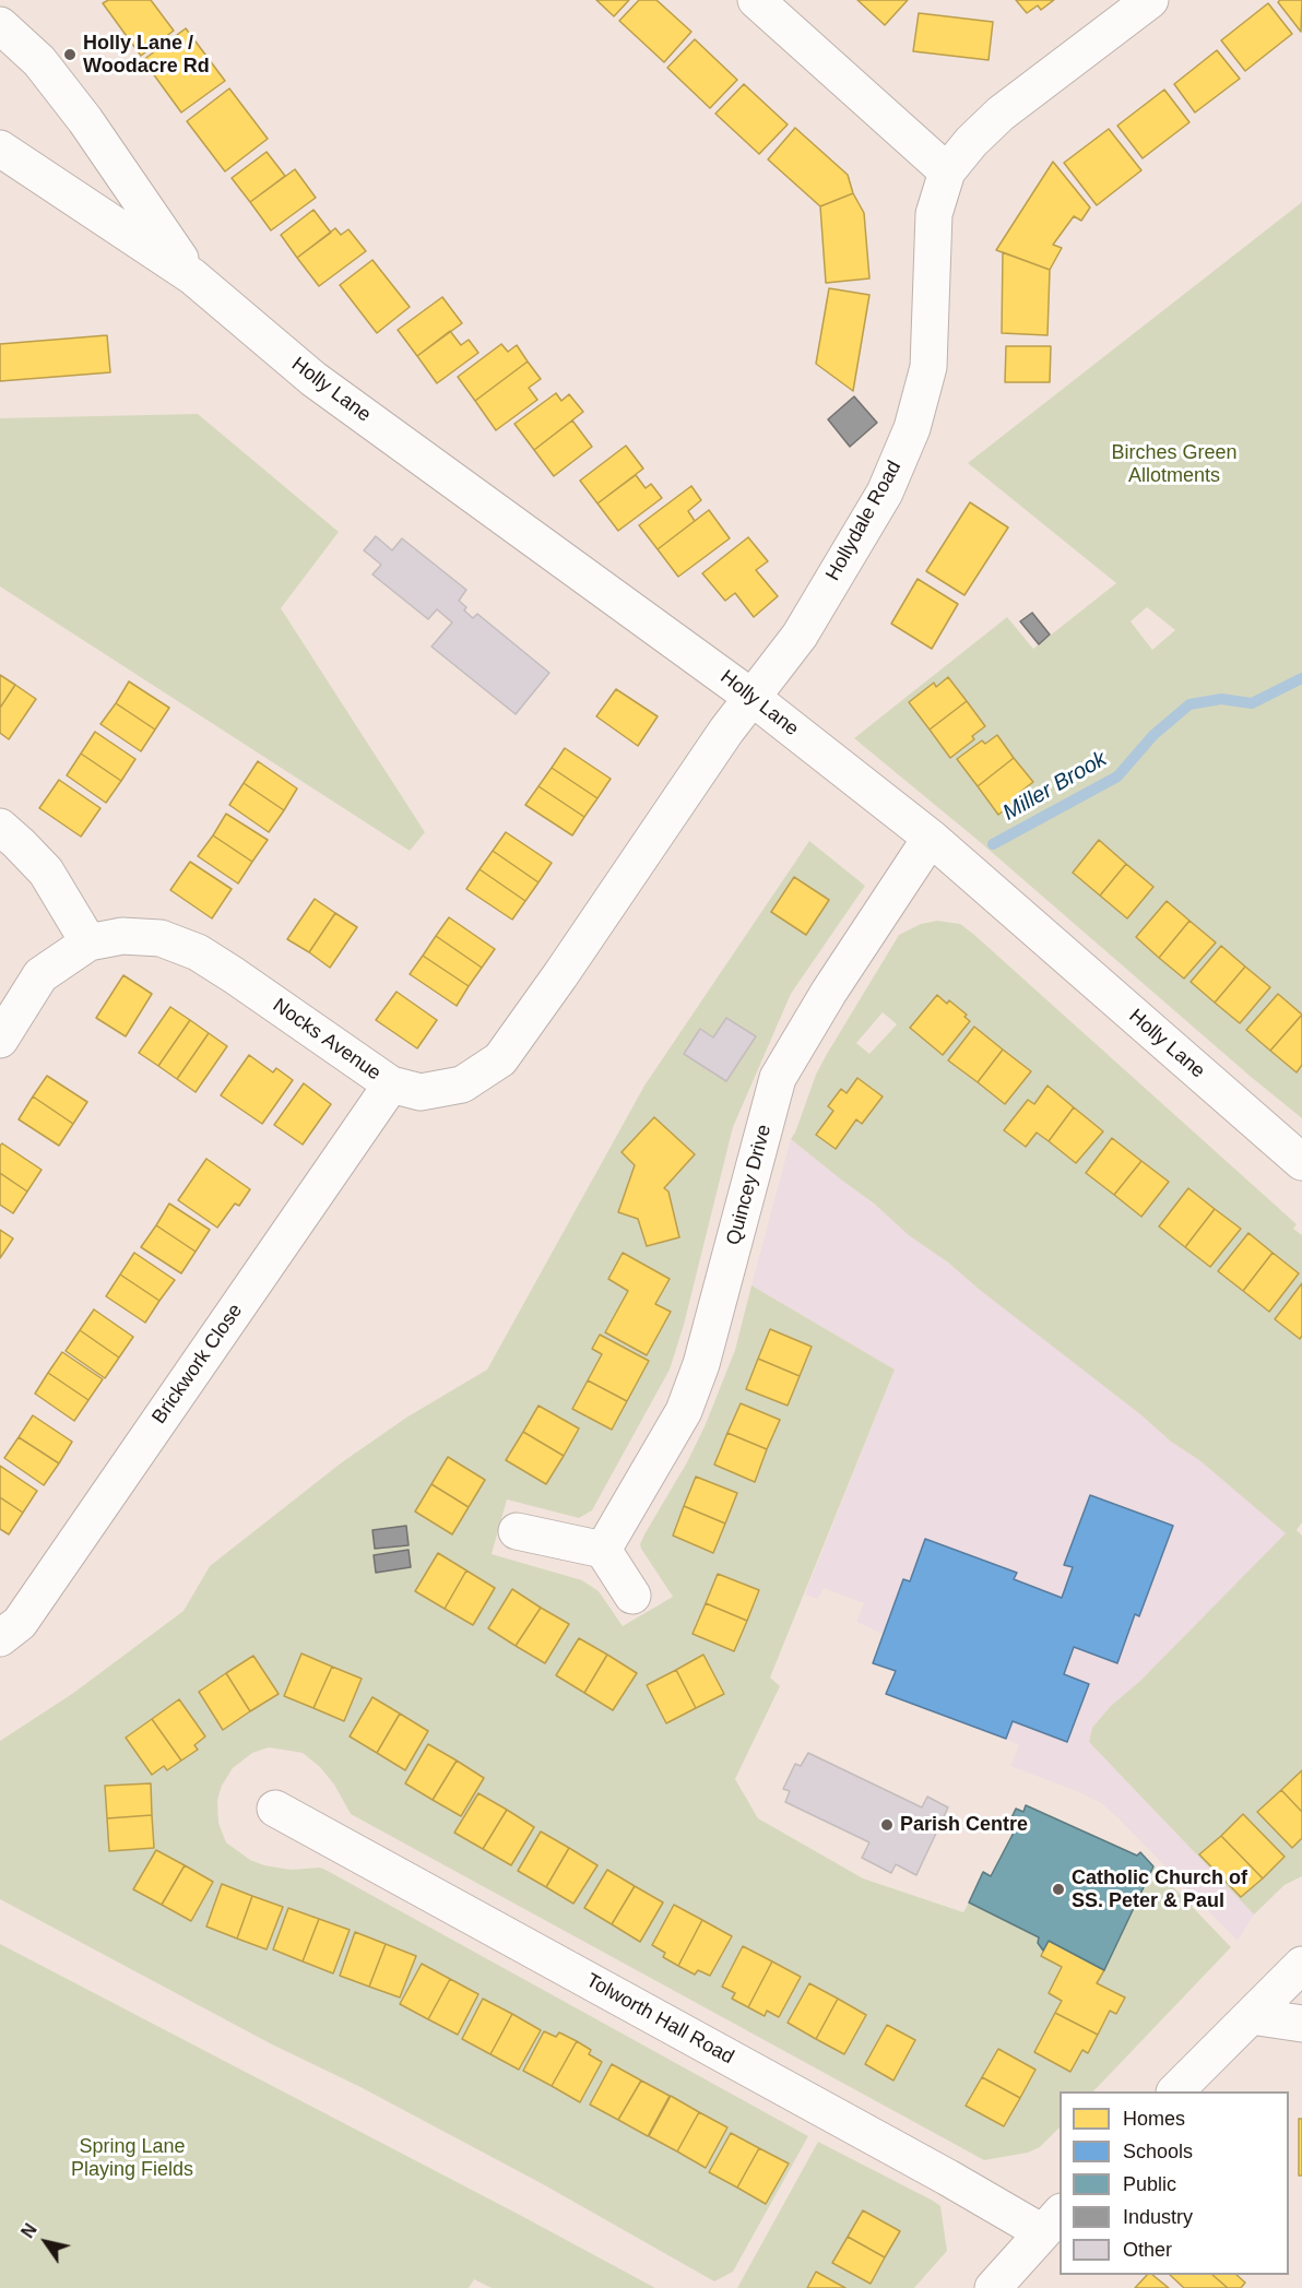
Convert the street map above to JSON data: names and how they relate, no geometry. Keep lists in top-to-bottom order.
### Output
{
  "streets": {
    "street": [
      "Holly Lane",
      "Hollydale Road",
      "Nocks Avenue",
      "Quincey Drive",
      "Brickwork Close",
      "Tolworth Hall Road"
    ]
  },
  "crossings": [
    ["Holly Lane", "Hollydale Road"],
    ["Holly Lane", "Nocks Avenue"],
    ["Holly Lane", "Quincey Drive"],
    ["Hollydale Road", "Nocks Avenue"],
    ["Nocks Avenue", "Brickwork Close"]
  ],
  "water": ["Miller Brook"],
  "parks": ["Birches Green Allotments", "Spring Lane Playing Fields"],
  "places": ["Holly Lane / Woodacre Rd", "Parish Centre", "Catholic Church of SS. Peter & Paul"],
  "legend": [
    "Homes",
    "Schools",
    "Public",
    "Industry",
    "Other"
  ],
  "north": "top left"
}
